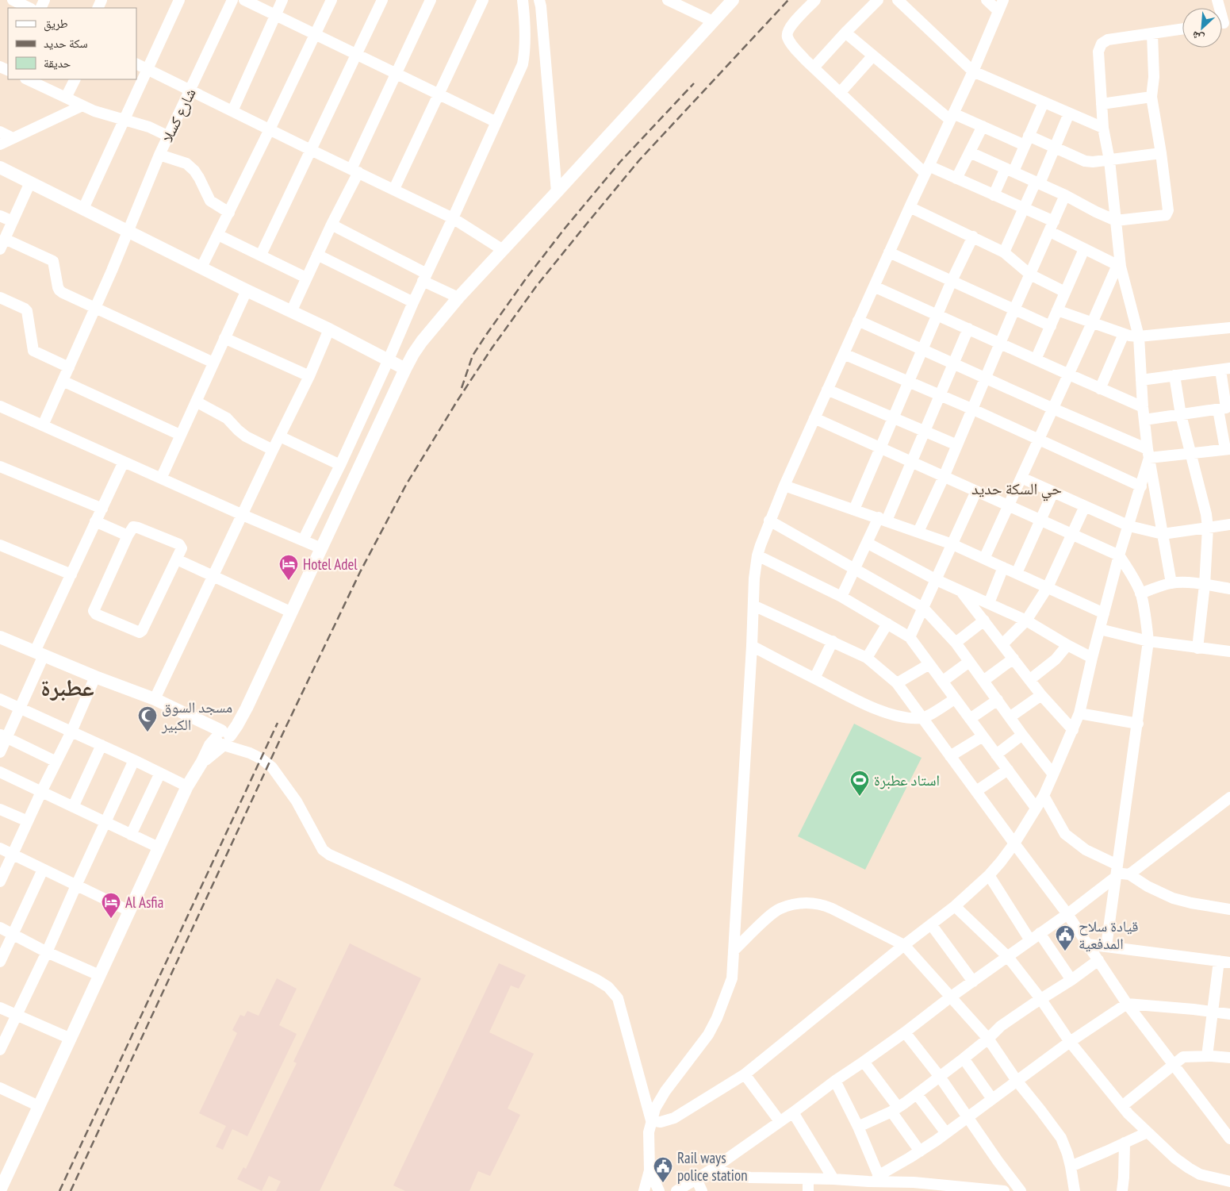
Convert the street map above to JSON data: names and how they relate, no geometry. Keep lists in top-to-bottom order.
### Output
{
  "streets": {
    "street": ["شارع كسلا"]
  },
  "districts": ["حي السكة حديد", "عطبرة"],
  "places": {
    "hotel": ["Hotel Adel", "Al Asfia"],
    "mosque": ["مسجد السوق الكبير"],
    "sports": ["استاد عطبرة"],
    "public building": ["قيادة سلاح المدفعية", "Rail ways police station"]
  },
  "legend": ["طريق", "سكة حديد", "حديقة"],
  "north": "bottom left"
}
